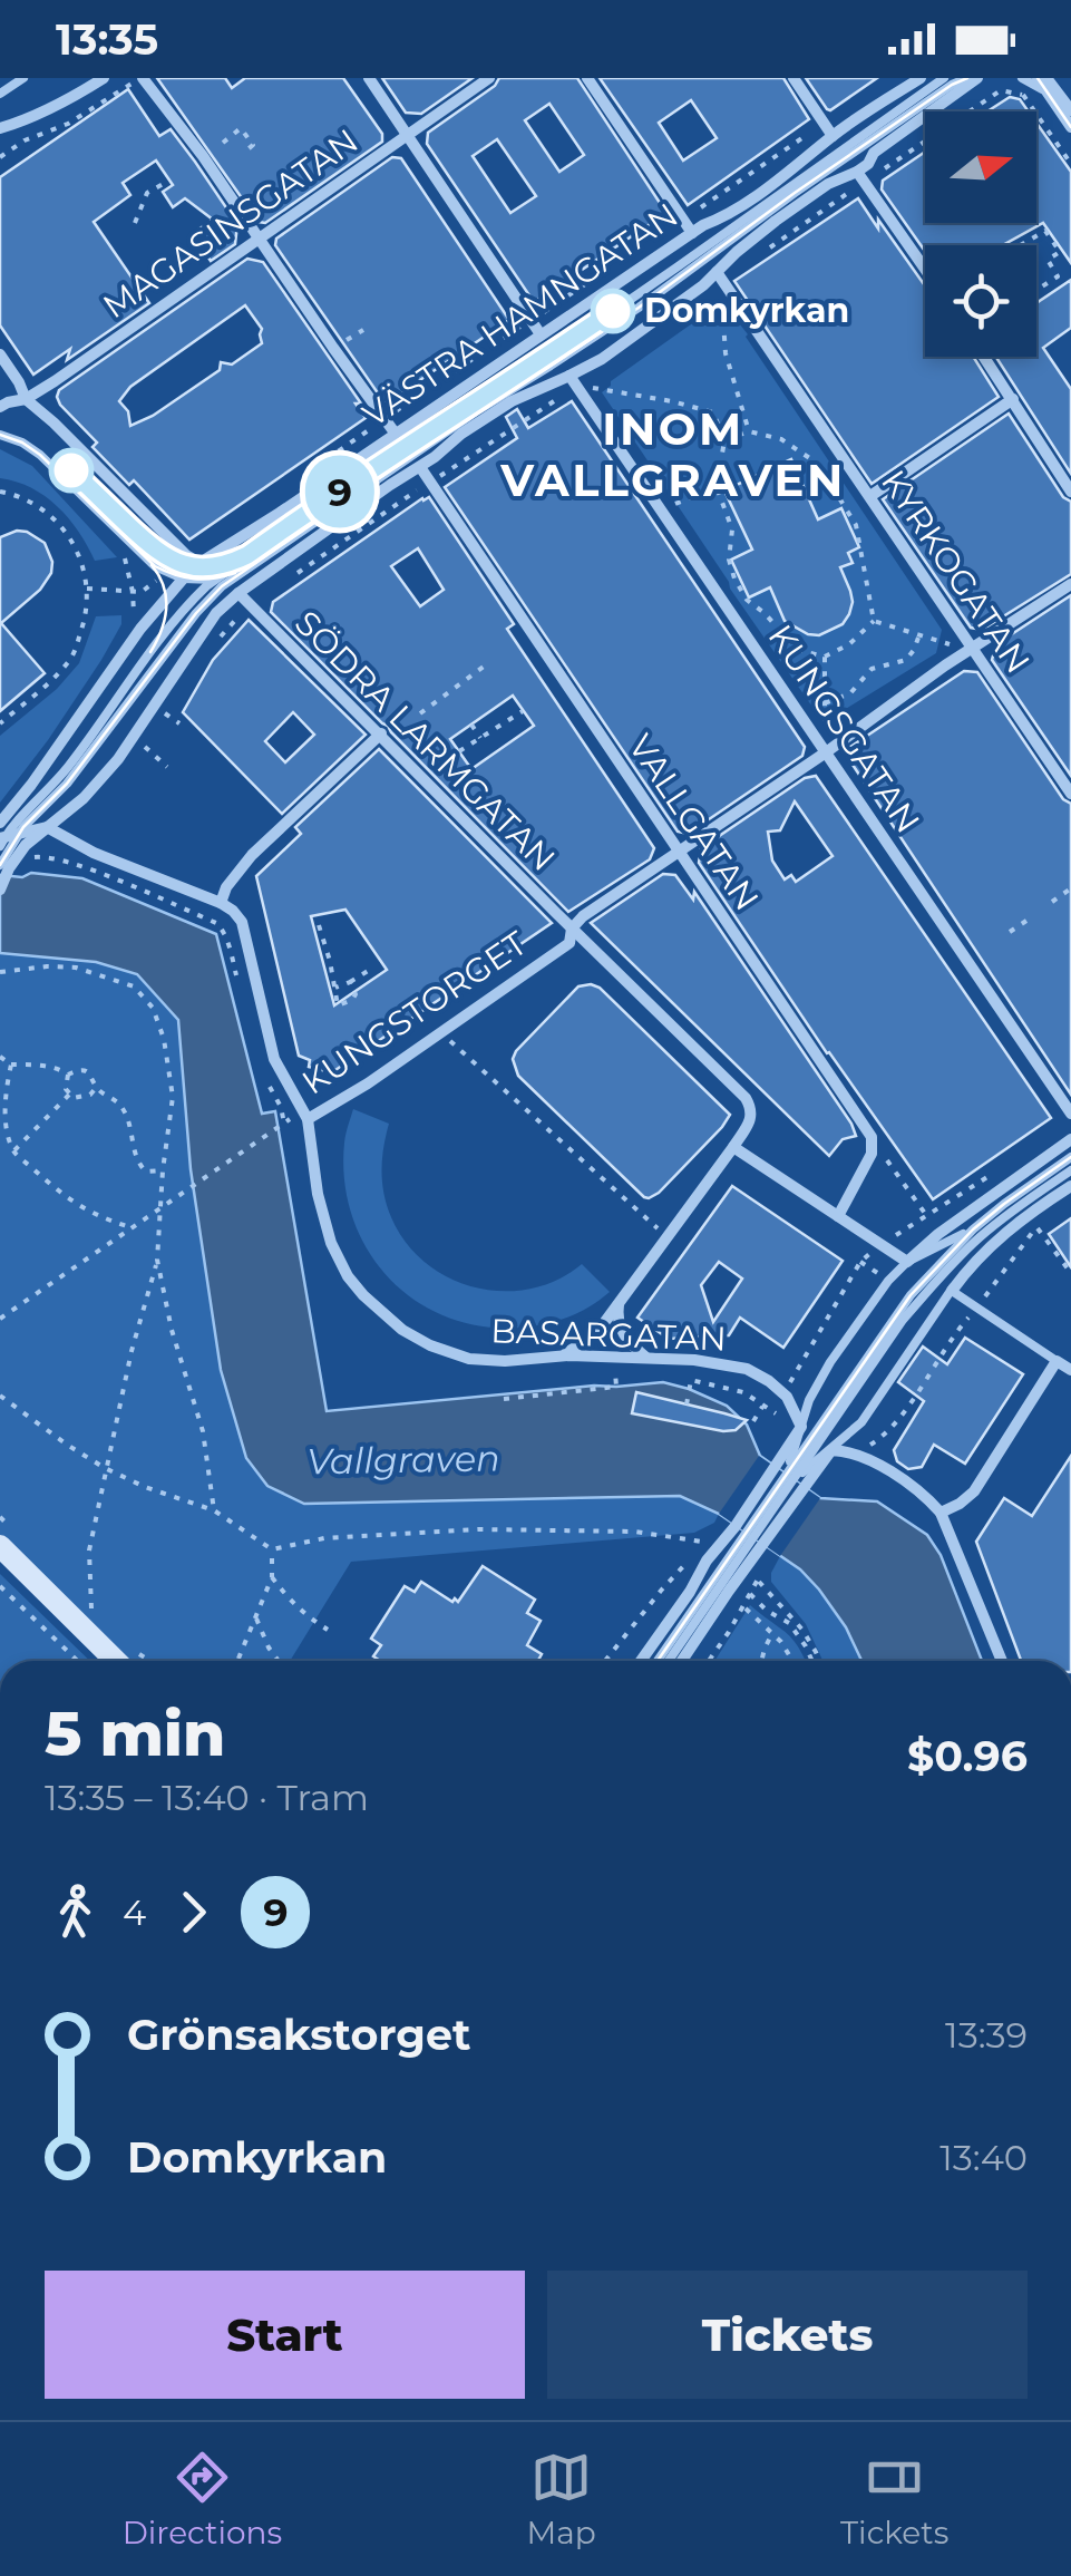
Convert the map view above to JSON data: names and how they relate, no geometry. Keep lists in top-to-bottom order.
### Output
{
  "streets": {
    "street": [
      "MAGASINSGATAN",
      "VÄSTRA HAMNGATAN",
      "KYRKOGATAN",
      "KUNGSGATAN",
      "SÖDRA LARMGATAN",
      "VALLGATAN",
      "KUNGSTORGET",
      "BASARGATAN"
    ]
  },
  "crossings": [
    ["VÄSTRA HAMNGATAN", "KYRKOGATAN"],
    ["VÄSTRA HAMNGATAN", "KUNGSGATAN"],
    ["VÄSTRA HAMNGATAN", "SÖDRA LARMGATAN"],
    ["VÄSTRA HAMNGATAN", "VALLGATAN"],
    ["SÖDRA LARMGATAN", "KUNGSTORGET"],
    ["KUNGSTORGET", "BASARGATAN"]
  ],
  "districts": ["INOM VALLGRAVEN"],
  "water": ["Vallgraven"],
  "places": ["Domkyrkan"],
  "lines": ["tram line 9"],
  "north": "right",
  "page": {
    "status": "13:35",
    "on_map": "9",
    "heading": ["5 min", "13:35 – 13:40 · Tram", "$0.96"],
    "legs": ["4", "9"],
    "list": [
      {
        "name": "Grönsakstorget",
        "value": "13:39"
      },
      {
        "name": "Domkyrkan",
        "value": "13:40"
      }
    ],
    "buttons": ["Start", "Tickets"],
    "tabs": ["Directions", "Map", "Tickets"]
  }
}
